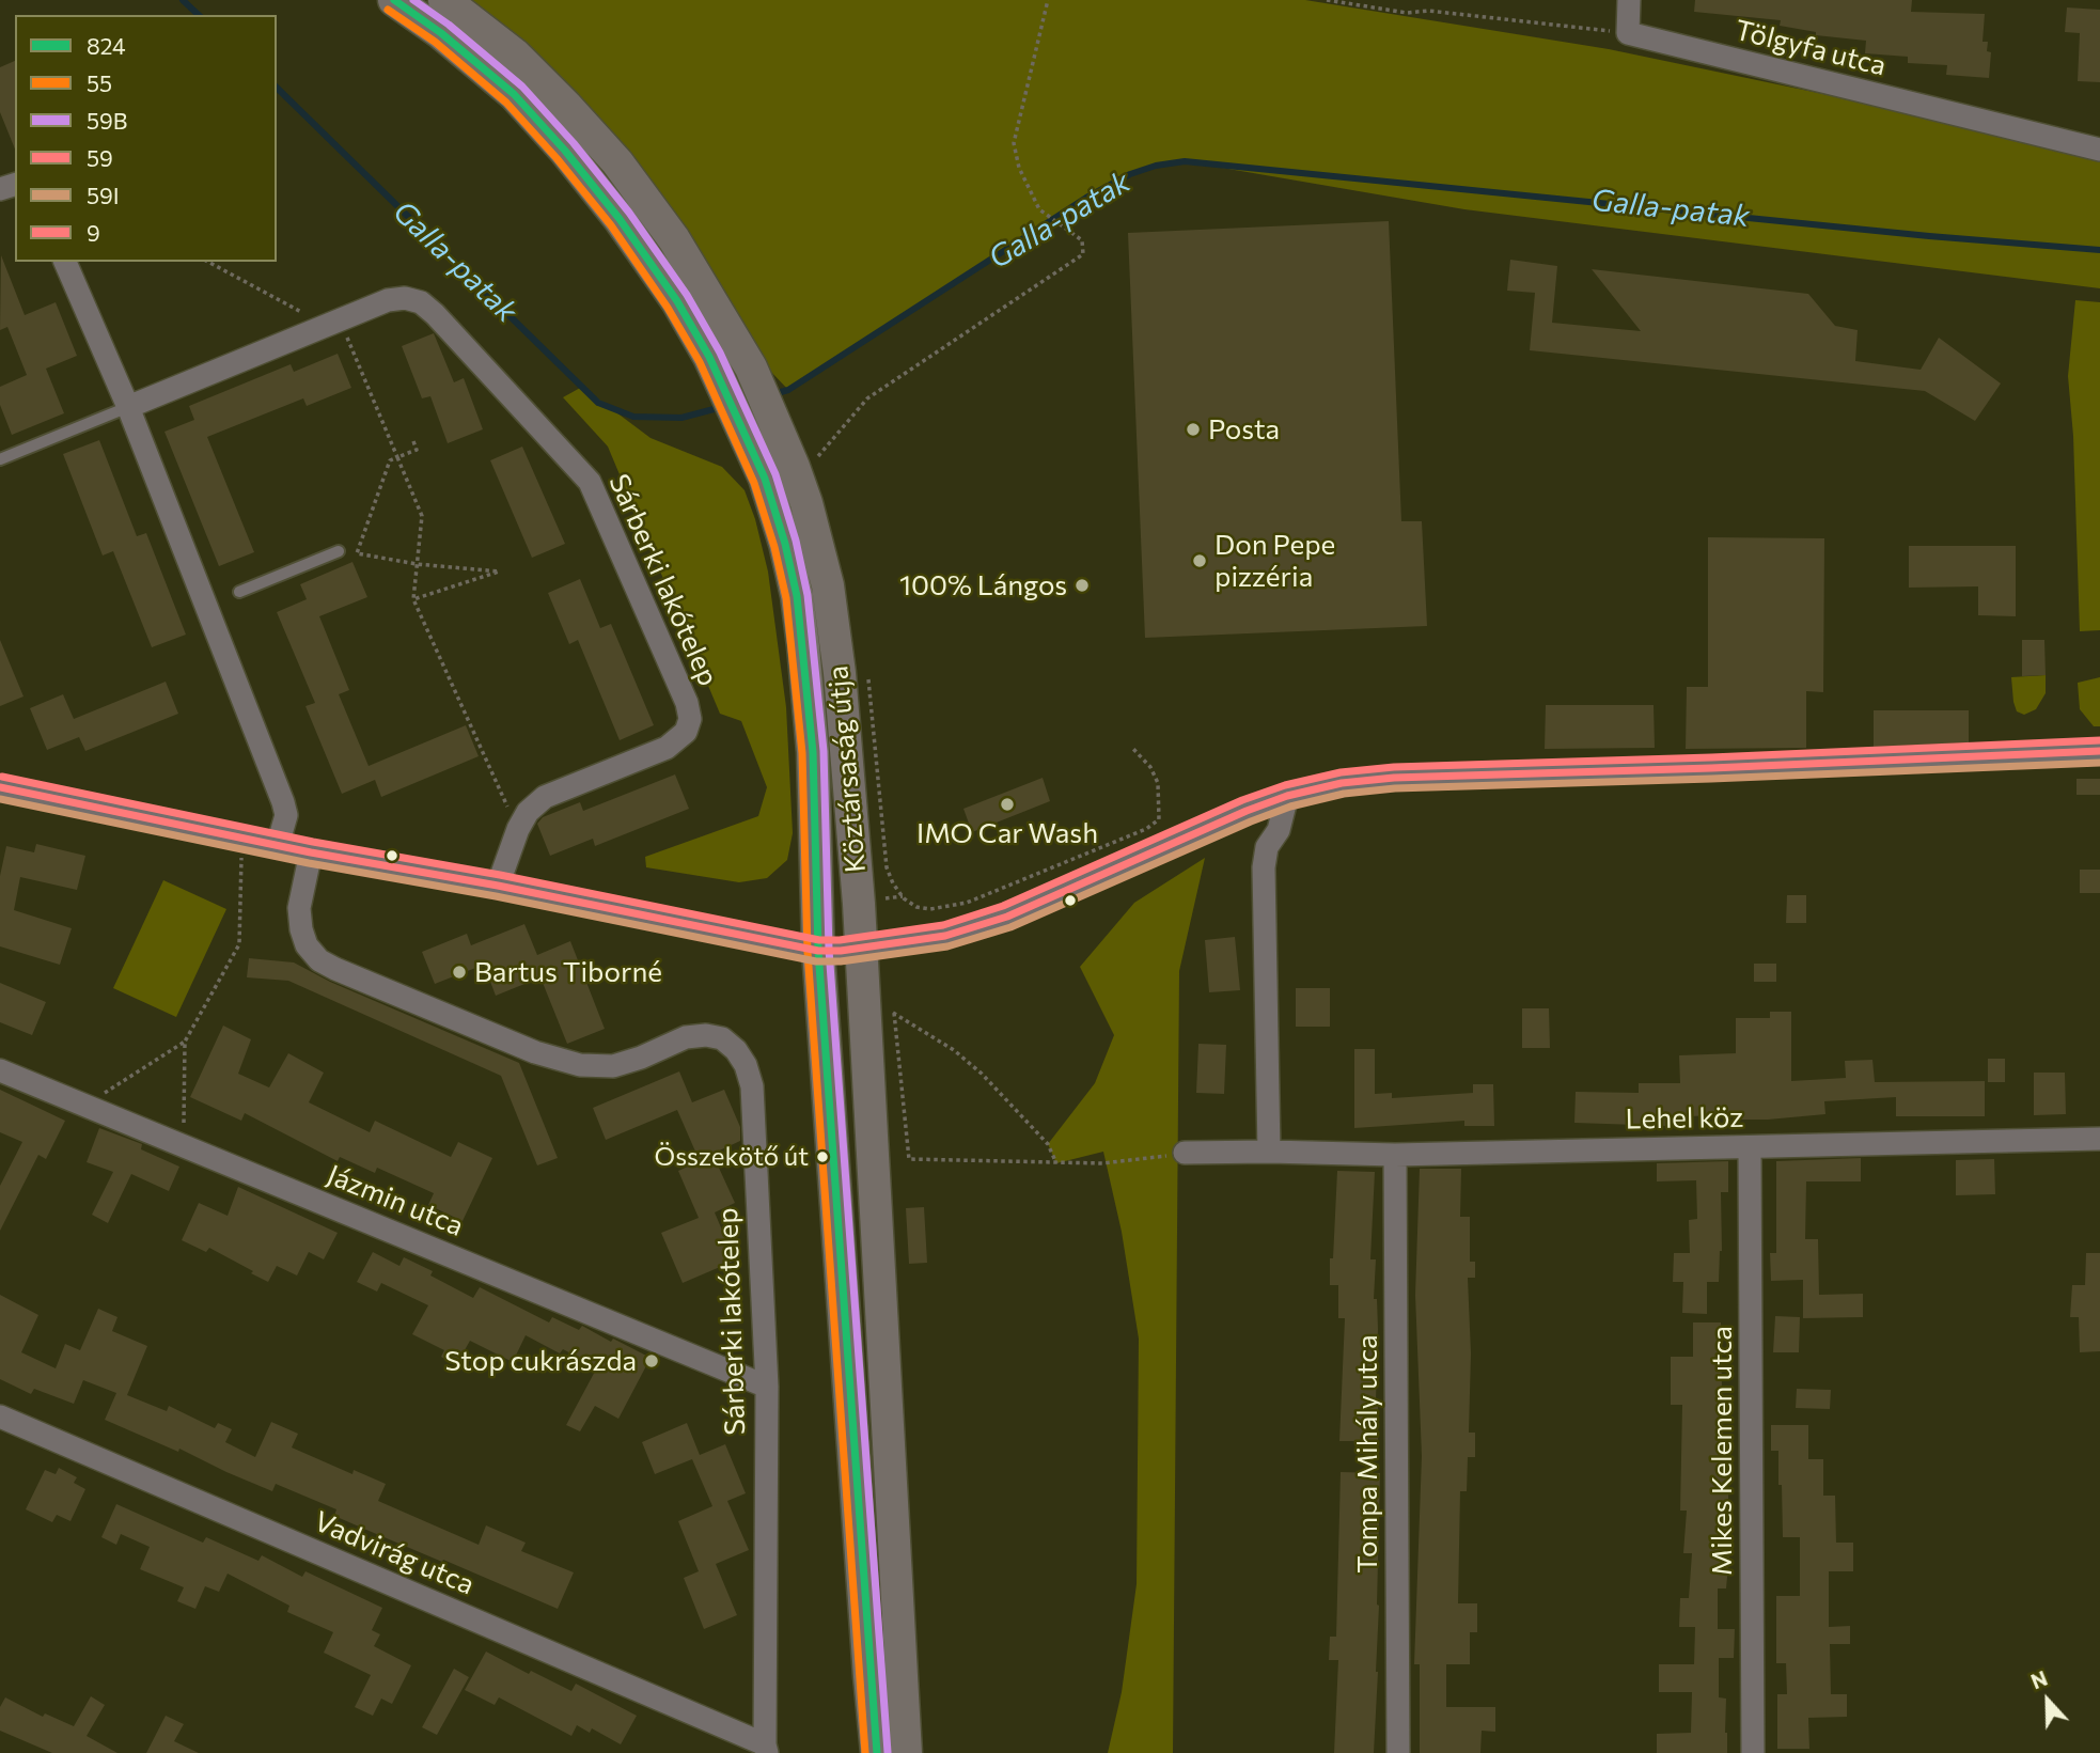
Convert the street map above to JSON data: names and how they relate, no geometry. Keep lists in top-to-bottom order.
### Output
{
  "streets": {
    "street": [
      "Tölgyfa utca",
      "Sárberki lakótelep",
      "Köztársaság útja",
      "Lehel köz",
      "Jázmin utca",
      "Mikes Kelemen utca",
      "Tompa Mihály utca",
      "Vadvirág utca"
    ]
  },
  "crossings": [
    ["Sárberki lakótelep", "Jázmin utca"],
    ["Sárberki lakótelep", "Vadvirág utca"],
    ["Lehel köz", "Mikes Kelemen utca"],
    ["Lehel köz", "Tompa Mihály utca"]
  ],
  "water": ["Galla-patak"],
  "places": [
    "Posta",
    "Don Pepe pizzéria",
    "100% Lángos",
    "IMO Car Wash",
    "Bartus Tiborné",
    "Összekötő út",
    "Stop cukrászda"
  ],
  "lines": [
    "transit line 824",
    "transit line 59B",
    "transit line 55",
    "transit line 9",
    "transit line 59",
    "transit line 59I"
  ],
  "legend": [
    "824",
    "55",
    "59B",
    "59",
    "59I",
    "9"
  ],
  "north": "top"
}
